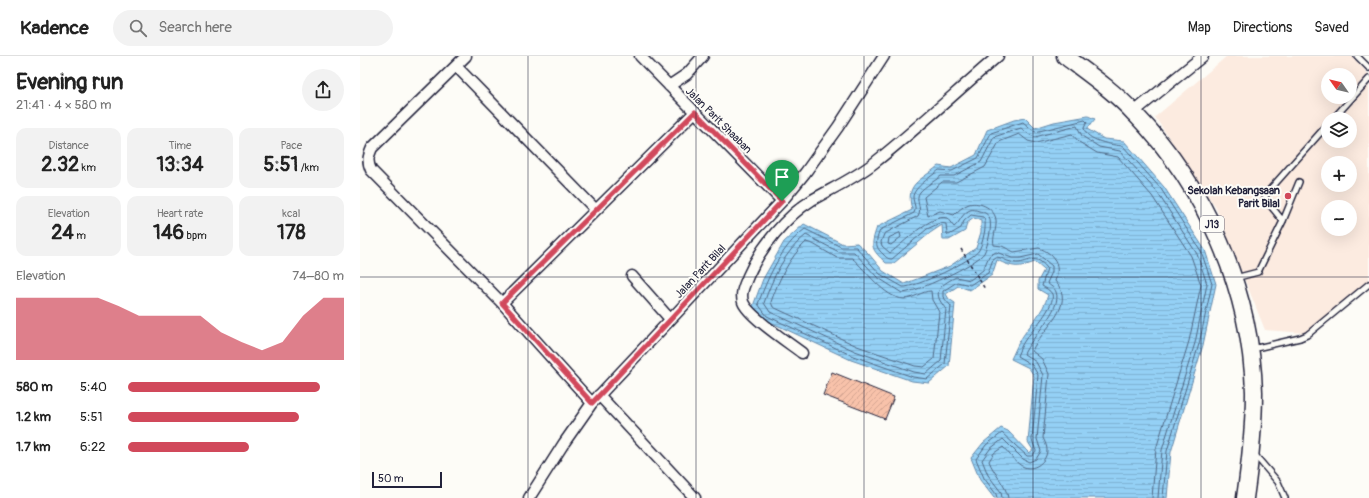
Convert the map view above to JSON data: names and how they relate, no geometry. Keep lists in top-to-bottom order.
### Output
{
  "streets": {
    "main road": ["J13"],
    "street": ["Jalan Parit Shaaban", "Jalan Parit Bilal"]
  },
  "crossings": [
    ["Jalan Parit Shaaban", "Jalan Parit Bilal"]
  ],
  "places": ["Sekolah Kebangsaan Parit Bilal"],
  "scale_bar": "50 m",
  "north": "top left",
  "page": {
    "header": "Kadence",
    "search": "Search here",
    "nav": ["Map", "Directions", "Saved"],
    "heading": ["Evening run", "21:41 · 4 × 580 m"],
    "map_buttons": ["+", "−"],
    "stats": [
      ["Distance", "2.32 km"],
      ["Time", "13:34"],
      ["Pace", "5:51 /km"],
      ["Elevation", "24 m"],
      ["Heart rate", "146 bpm"],
      ["kcal", "178"]
    ],
    "chart": ["Elevation", "74–80 m"],
    "list": [
      {
        "name": "580 m",
        "note": "5:40"
      },
      {
        "name": "1.2 km",
        "note": "5:51"
      },
      {
        "name": "1.7 km",
        "note": "6:22"
      }
    ],
    "scale": "50 m"
  }
}
